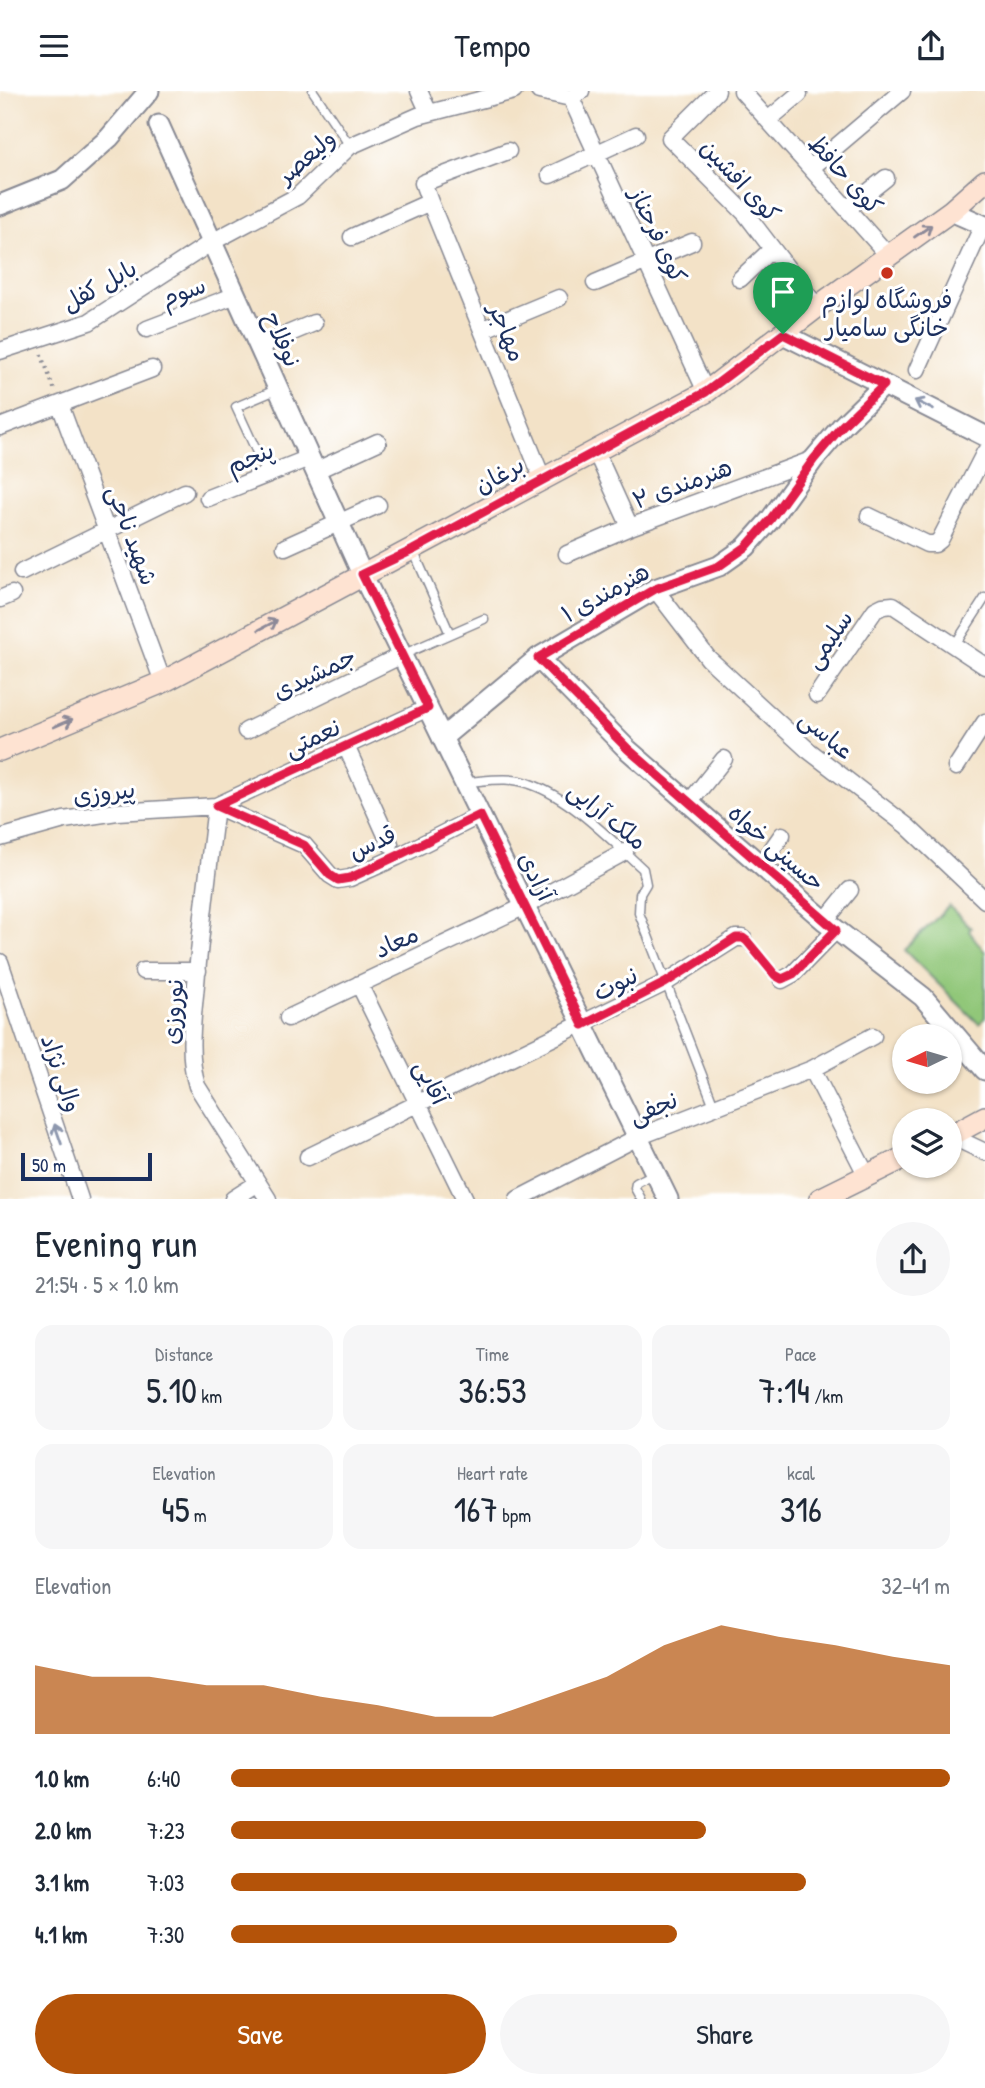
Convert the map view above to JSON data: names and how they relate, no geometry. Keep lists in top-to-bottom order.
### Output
{
  "streets": {
    "main road": ["برغان"],
    "street": [
      "ولیعصر",
      "کوی حافظ",
      "کوی افشین",
      "کوی فرحناز",
      "بابل کفل",
      "سوم",
      "مهاجر",
      "نوفلاح",
      "پنجم",
      "هنرمندی ۲",
      "شهید ناحی",
      "هنرمندی ۱",
      "سلیمی",
      "جمشیدی",
      "عباسی",
      "نعمتی",
      "پیروزی",
      "قدس",
      "حسینی خواه",
      "آزادی",
      "معاد",
      "نبوت",
      "نوروزی",
      "والی نژاد",
      "آقایی",
      "نجفی"
    ],
    "lane": ["ملک آرایی"]
  },
  "crossings": [
    ["ولیعصر", "بابل کفل"],
    ["ولیعصر", "نوفلاح"],
    ["کوی حافظ", "برغان"],
    ["کوی افشین", "برغان"],
    ["کوی فرحناز", "برغان"],
    ["بابل کفل", "نوفلاح"],
    ["سوم", "نوفلاح"],
    ["مهاجر", "برغان"],
    ["نوفلاح", "پنجم"],
    ["نوفلاح", "برغان"],
    ["نوفلاح", "آزادی"],
    ["برغان", "شهید ناحی"],
    ["برغان", "آزادی"],
    ["هنرمندی ۲", "هنرمندی ۱"],
    ["هنرمندی ۱", "عباسی"],
    ["هنرمندی ۱", "حسینی خواه"],
    ["هنرمندی ۱", "آزادی"],
    ["جمشیدی", "آزادی"],
    ["نعمتی", "پیروزی"],
    ["نعمتی", "قدس"],
    ["نعمتی", "آزادی"],
    ["نعمتی", "نوروزی"],
    ["پیروزی", "قدس"],
    ["پیروزی", "نوروزی"],
    ["ملک آرایی", "آزادی"],
    ["ملک آرایی", "معاد"],
    ["ملک آرایی", "نبوت"],
    ["ملک آرایی", "نجفی"],
    ["قدس", "آزادی"],
    ["قدس", "نوروزی"],
    ["حسینی خواه", "نبوت"],
    ["آزادی", "معاد"],
    ["آزادی", "نبوت"],
    ["آزادی", "نجفی"],
    ["معاد", "آقایی"],
    ["نبوت", "آقایی"]
  ],
  "one_way": ["برغان", "والی نژاد"],
  "places": ["فروشگاه لوازم خانگی سامیار"],
  "scale_bar": "50 m",
  "north": "left",
  "page": {
    "header": "Tempo",
    "scale": "50 m",
    "heading": ["Evening run", "21:54 · 5 × 1.0 km"],
    "stats": [
      ["Distance", "5.10 km"],
      ["Time", "36:53"],
      ["Pace", "7:14 /km"],
      ["Elevation", "45 m"],
      ["Heart rate", "167 bpm"],
      ["kcal", "316"]
    ],
    "chart": ["Elevation", "32–41 m"],
    "list": [
      {
        "name": "1.0 km",
        "note": "6:40"
      },
      {
        "name": "2.0 km",
        "note": "7:23"
      },
      {
        "name": "3.1 km",
        "note": "7:03"
      },
      {
        "name": "4.1 km",
        "note": "7:30"
      }
    ],
    "buttons": ["Save", "Share"]
  }
}
